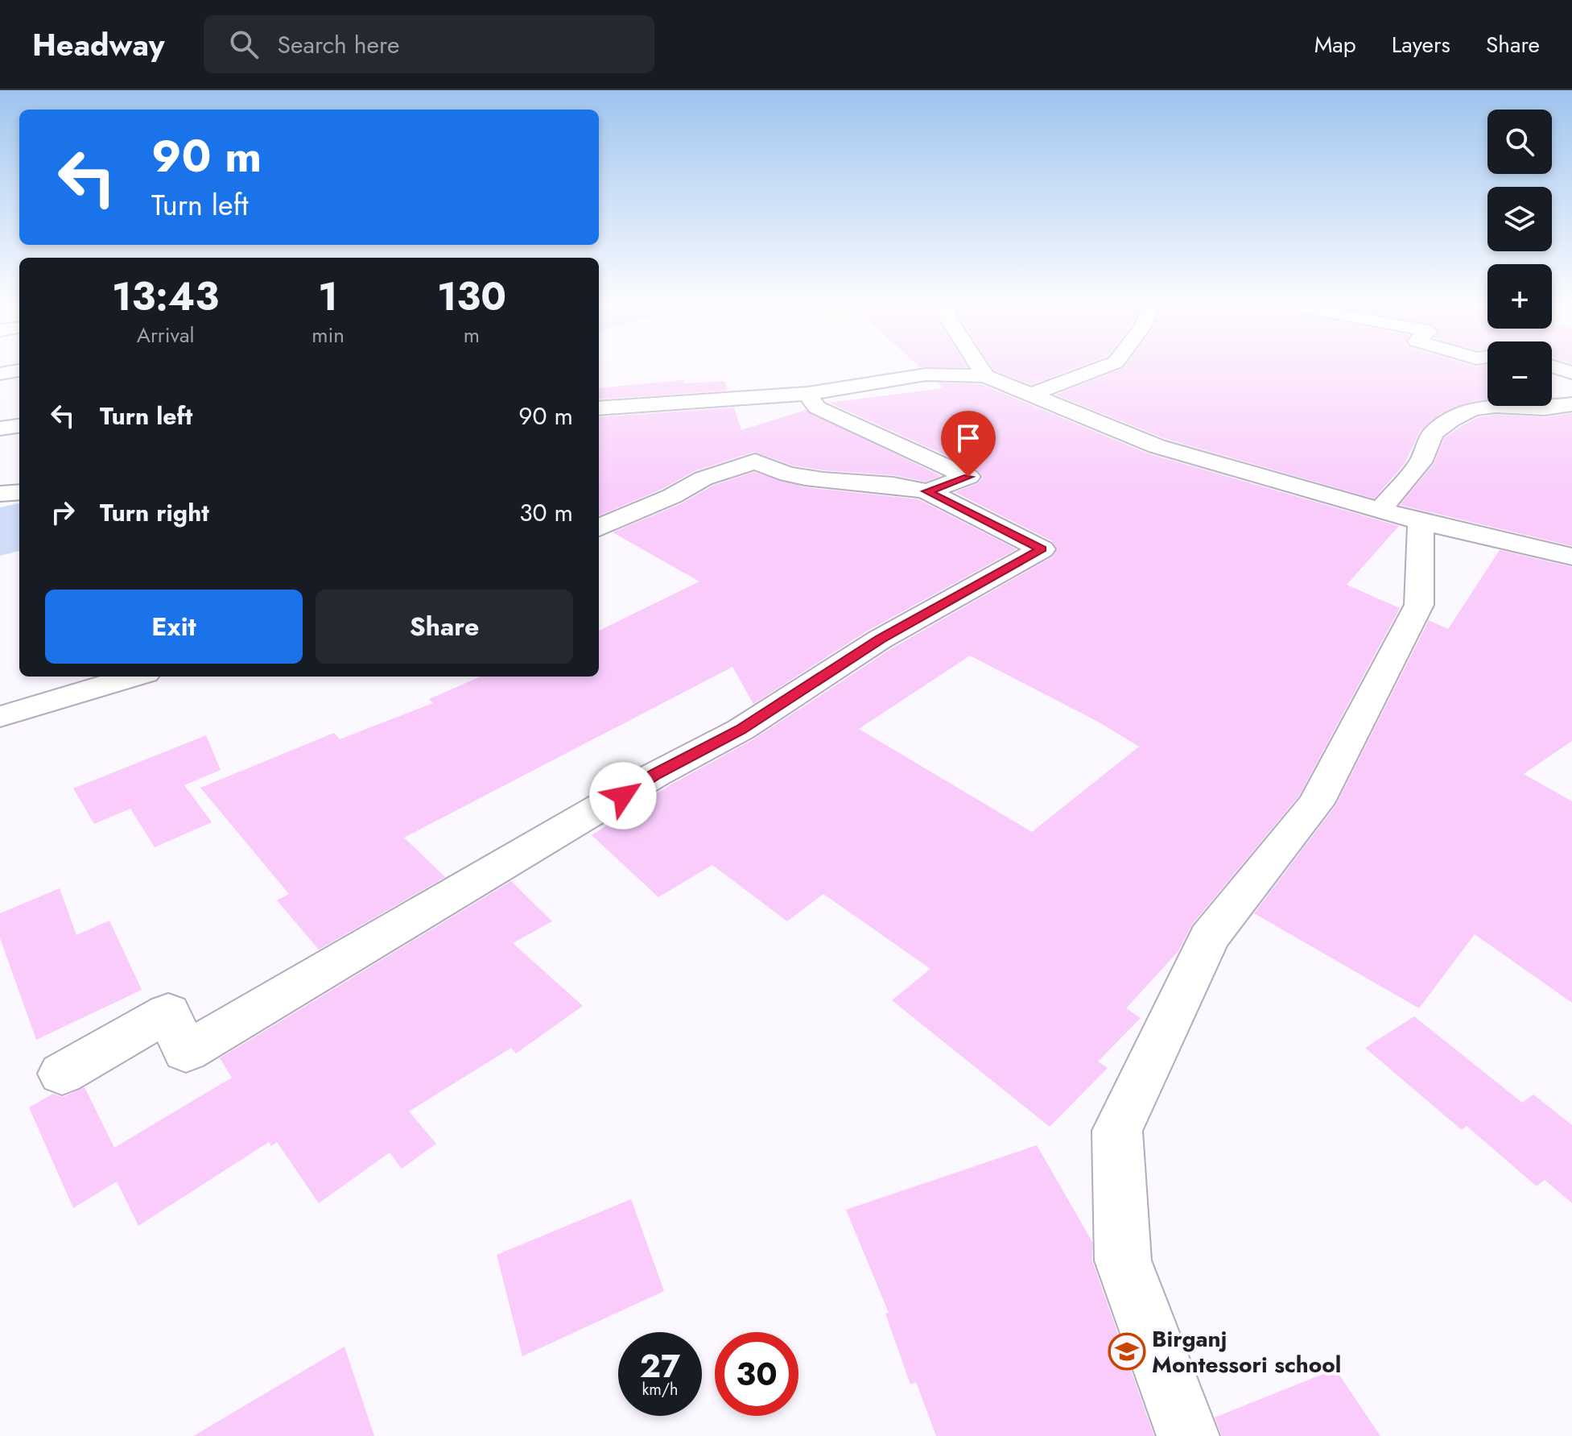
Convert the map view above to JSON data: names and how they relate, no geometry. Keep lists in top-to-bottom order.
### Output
{
  "places": {
    "school or university": ["Birganj Montessori school"]
  },
  "page": {
    "header": "Headway",
    "search": "Search here",
    "nav": ["Map", "Layers", "Share"],
    "map_buttons": ["+", "−"],
    "turn": ["90 m", "Turn left"],
    "eta": [
      "13:43",
      "Arrival",
      "1",
      "min",
      "130",
      "m"
    ],
    "list": [
      {
        "name": "Turn left",
        "value": "90 m"
      },
      {
        "name": "Turn right",
        "value": "30 m"
      }
    ],
    "buttons": ["Exit", "Share"],
    "speed": "27 km/h",
    "limit": "30"
  }
}
